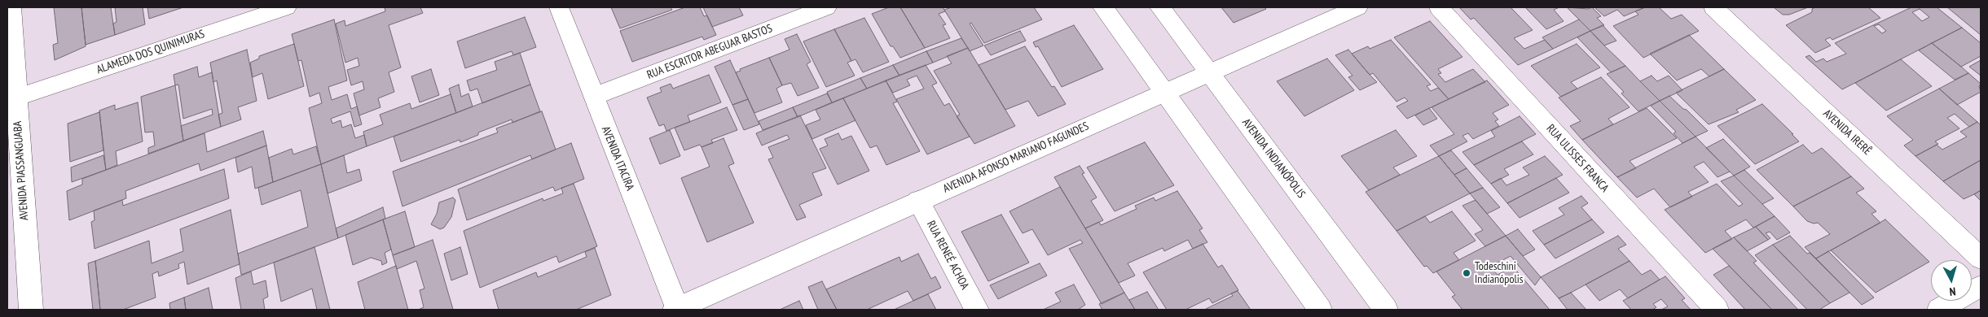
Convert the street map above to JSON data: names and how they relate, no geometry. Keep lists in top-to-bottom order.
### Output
{
  "streets": {
    "street": [
      "ALAMEDA DOS QUINIMURAS",
      "RUA ESCRITOR ABEGUAR BASTOS",
      "AVENIDA IRERÊ",
      "AVENIDA AFONSO MARIANO FAGUNDES",
      "AVENIDA ITACIRA",
      "AVENIDA INDIANÓPOLIS",
      "RUA ULISSES FRANCA",
      "AVENIDA PIASSANGUABA",
      "RUA RENEÉ ACHOA"
    ]
  },
  "crossings": [
    ["ALAMEDA DOS QUINIMURAS", "AVENIDA PIASSANGUABA"],
    ["RUA ESCRITOR ABEGUAR BASTOS", "AVENIDA ITACIRA"],
    ["AVENIDA AFONSO MARIANO FAGUNDES", "AVENIDA ITACIRA"],
    ["AVENIDA AFONSO MARIANO FAGUNDES", "AVENIDA INDIANÓPOLIS"],
    ["AVENIDA AFONSO MARIANO FAGUNDES", "RUA RENEÉ ACHOA"]
  ],
  "places": ["Todeschini Indianópolis"],
  "north": "bottom"
}
